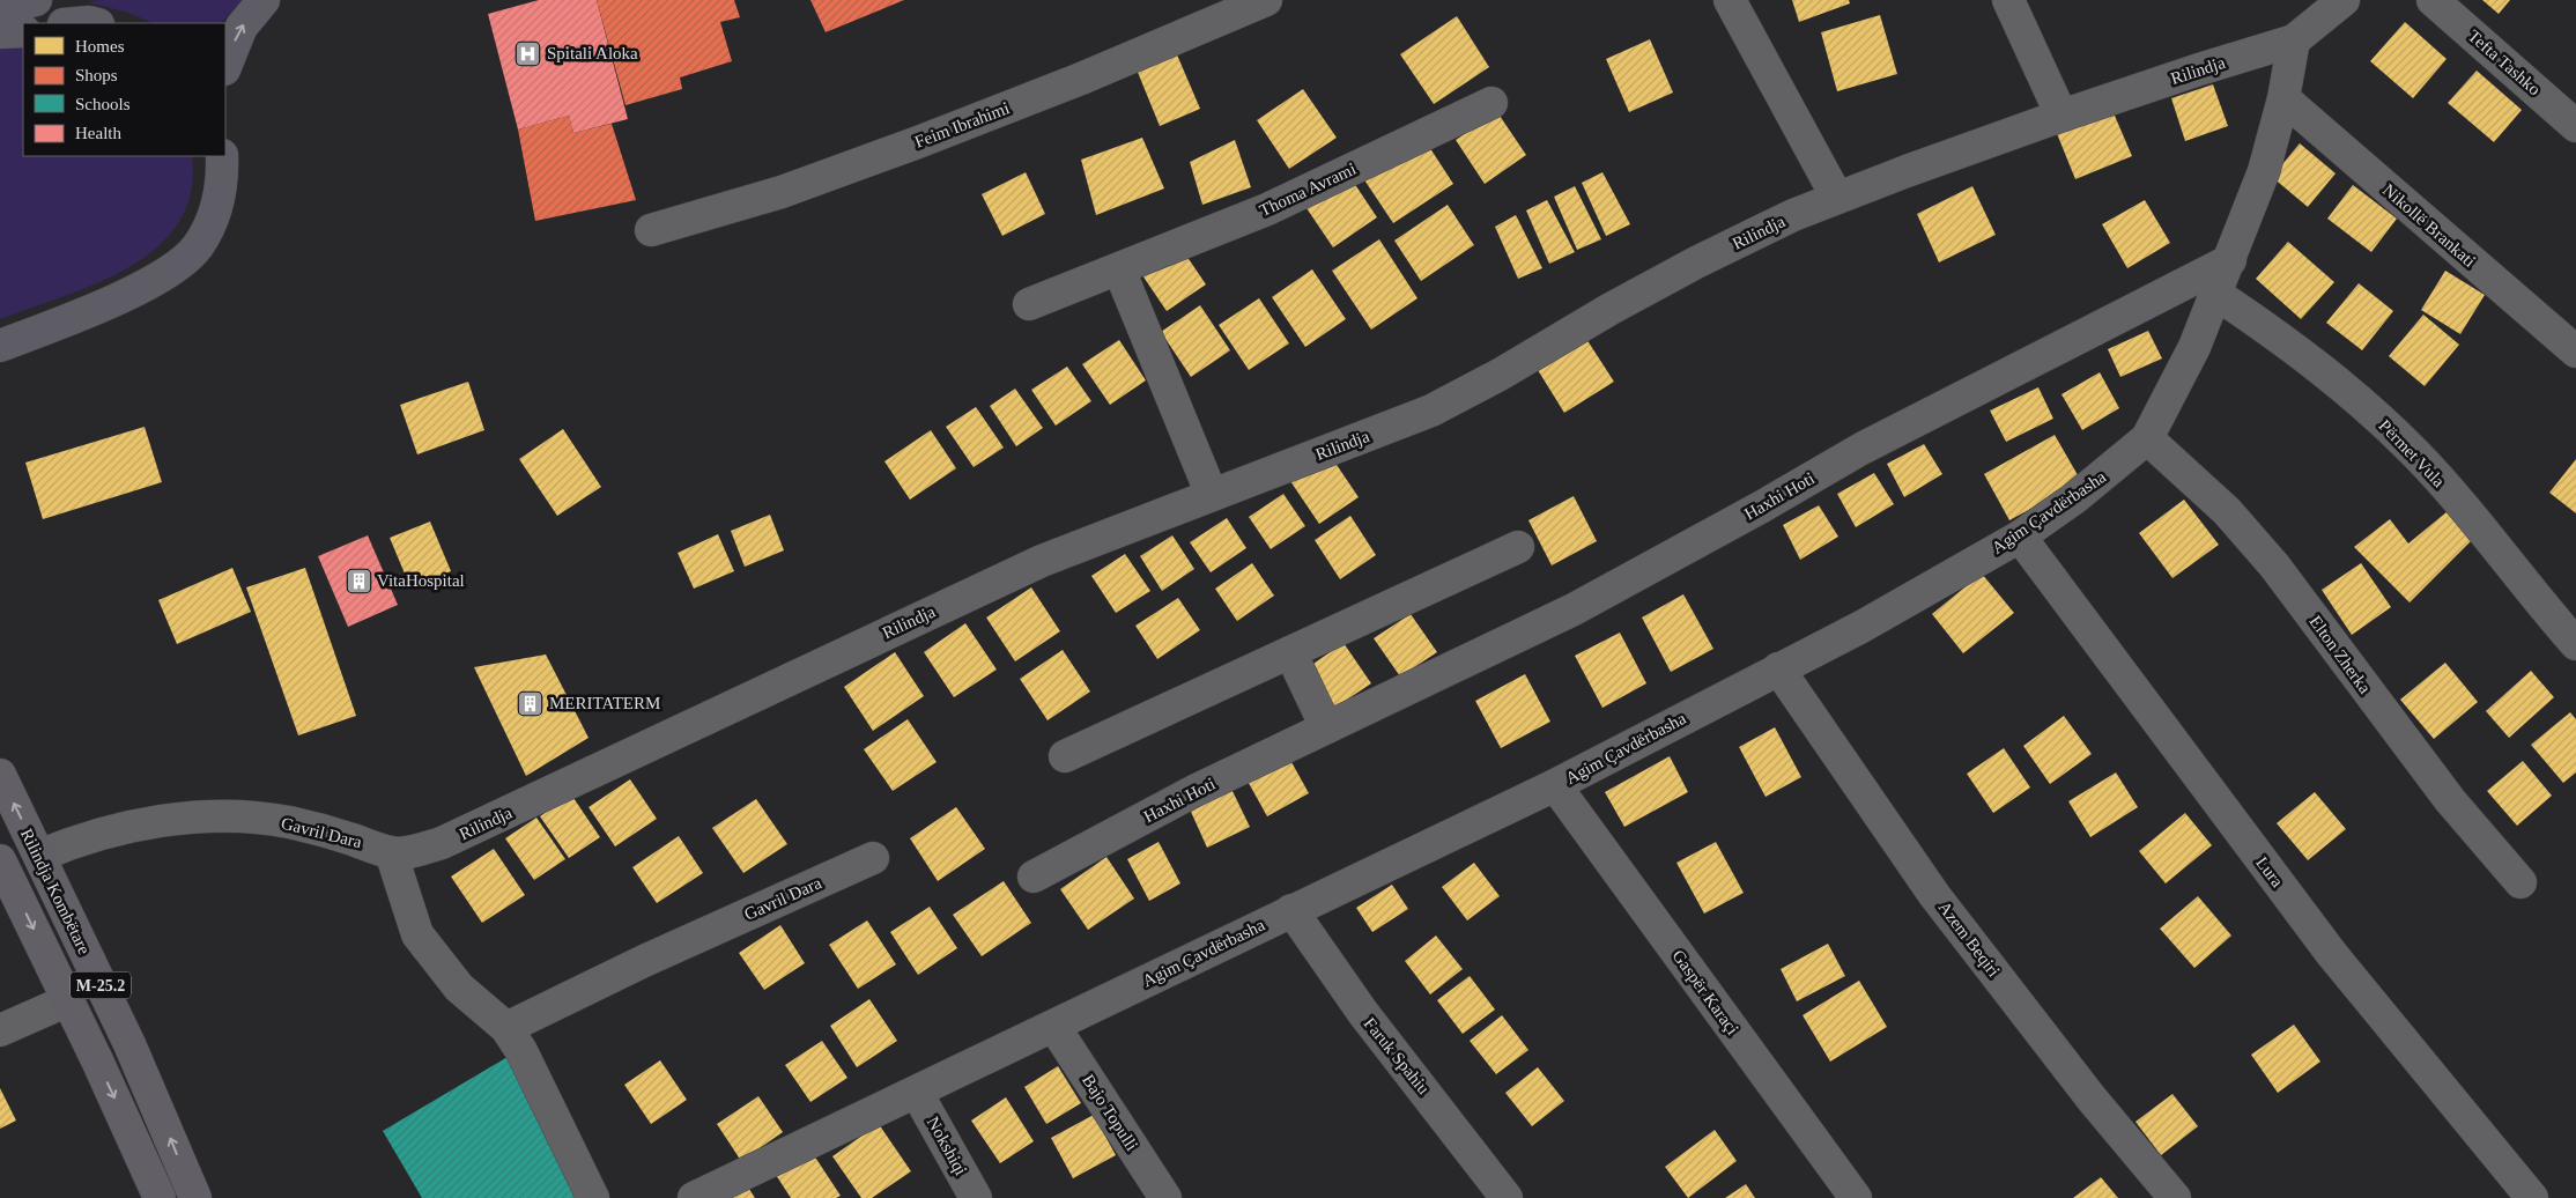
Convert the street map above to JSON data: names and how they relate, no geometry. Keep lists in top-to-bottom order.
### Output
{
  "streets": {
    "main road": ["Rilindja Kombëtare", "M-25.2"],
    "street": [
      "Tefta Tashko",
      "Rilindja",
      "Feim Ibrahimi",
      "Thoma Avrami",
      "Nikollë Brankati",
      "Përmet Vula",
      "Haxhi Hoti",
      "Agim Çavdërbasha",
      "Elton Zherka",
      "Gavril Dara",
      "Lura",
      "Azem Beqiri",
      "Gaspër Karaçi",
      "Faruk Spahiu",
      "Bajo Topulli",
      "Nokshiqi"
    ]
  },
  "crossings": [
    ["Rilindja", "Agim Çavdërbasha"],
    ["Rilindja", "Gavril Dara"],
    ["Nikollë Brankati", "Agim Çavdërbasha"],
    ["Përmet Vula", "Agim Çavdërbasha"],
    ["Haxhi Hoti", "Agim Çavdërbasha"],
    ["Agim Çavdërbasha", "Elton Zherka"],
    ["Agim Çavdërbasha", "Lura"],
    ["Agim Çavdërbasha", "Azem Beqiri"],
    ["Agim Çavdërbasha", "Gaspër Karaçi"],
    ["Agim Çavdërbasha", "Faruk Spahiu"],
    ["Agim Çavdërbasha", "Bajo Topulli"],
    ["Agim Çavdërbasha", "Nokshiqi"],
    ["Gavril Dara", "Rilindja Kombëtare"]
  ],
  "places": {
    "hospital": ["Spitali Aloka"],
    "building": ["VitaHospital", "MERITATERM"]
  },
  "legend": [
    "Homes",
    "Shops",
    "Schools",
    "Health"
  ]
}
